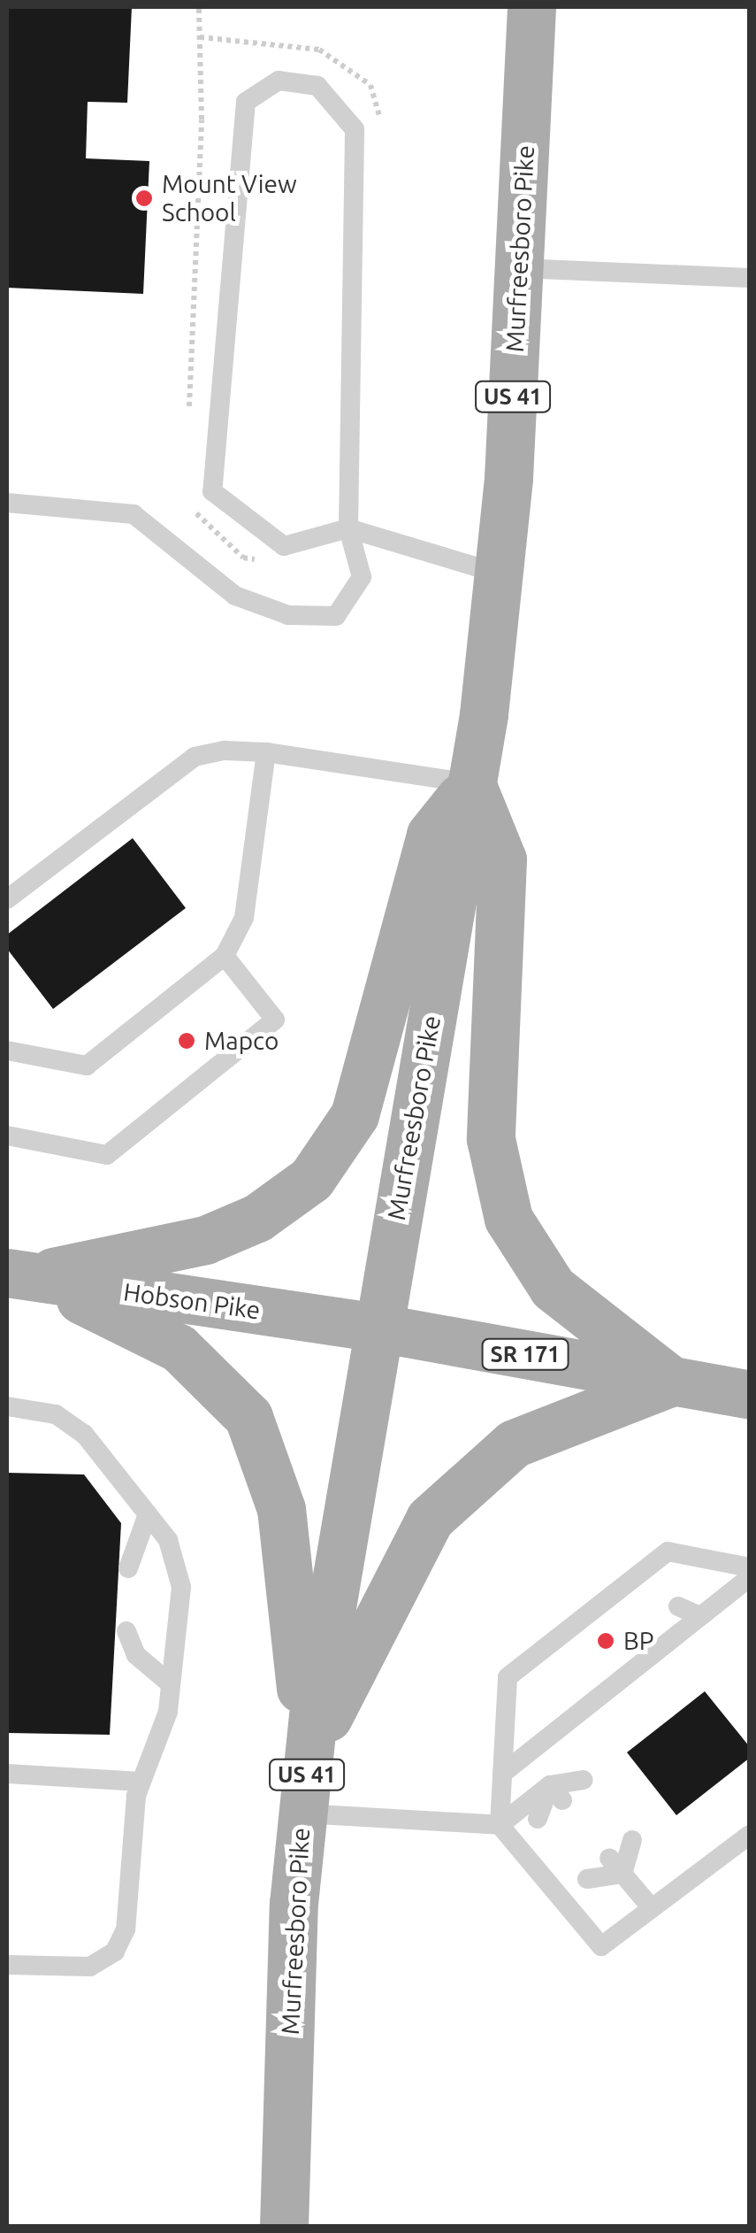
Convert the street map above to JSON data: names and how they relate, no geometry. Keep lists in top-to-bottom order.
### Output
{
  "streets": {
    "main road": [
      "Murfreesboro Pike",
      "US 41",
      "Hobson Pike",
      "SR 171"
    ]
  },
  "crossings": [
    ["Murfreesboro Pike", "Hobson Pike"],
    ["Murfreesboro Pike", "SR 171"],
    ["Hobson Pike", "SR 171"]
  ],
  "places": ["Mount View School", "Mapco", "BP"]
}
